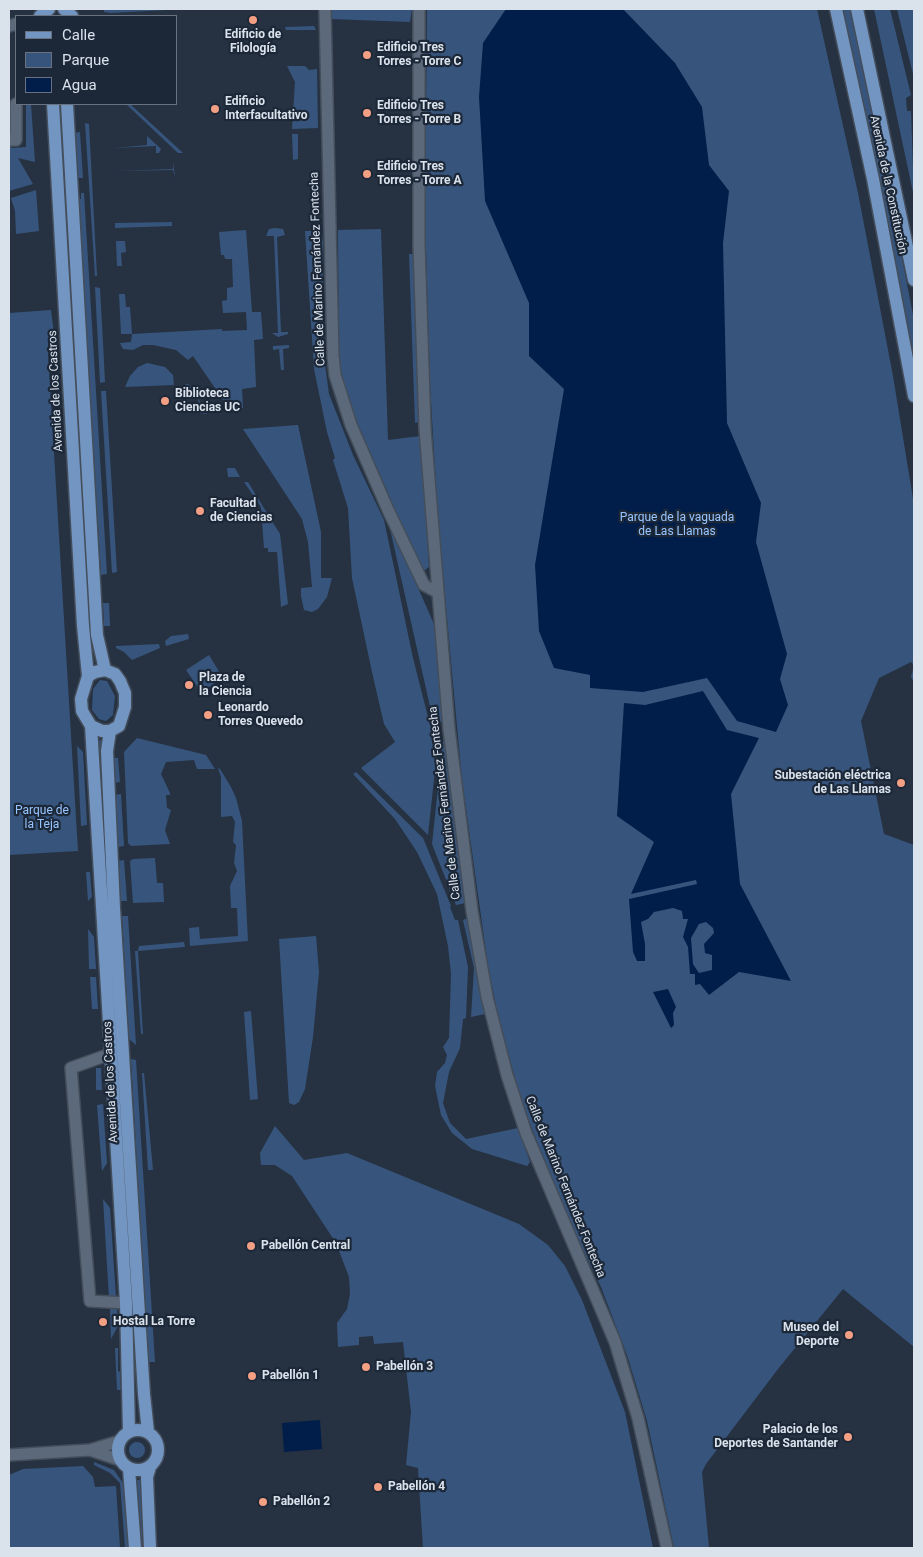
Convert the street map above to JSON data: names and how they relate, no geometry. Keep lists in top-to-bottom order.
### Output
{
  "streets": {
    "main road": ["Avenida de la Constitución", "Avenida de los Castros"],
    "street": ["Calle de Marino Fernández Fontecha"]
  },
  "parks": ["Parque de la vaguada de Las Llamas", "Parque de la Teja"],
  "places": [
    "Edificio de Filología",
    "Edificio Tres Torres - Torre C",
    "Edificio Interfacultativo",
    "Edificio Tres Torres - Torre B",
    "Edificio Tres Torres - Torre A",
    "Biblioteca Ciencias UC",
    "Facultad de Ciencias",
    "Plaza de la Ciencia",
    "Leonardo Torres Quevedo",
    "Subestación eléctrica de Las Llamas",
    "Pabellón Central",
    "Hostal La Torre",
    "Museo del Deporte",
    "Pabellón 3",
    "Pabellón 1",
    "Palacio de los Deportes de Santander",
    "Pabellón 4",
    "Pabellón 2"
  ],
  "legend": ["Calle", "Parque", "Agua"]
}
